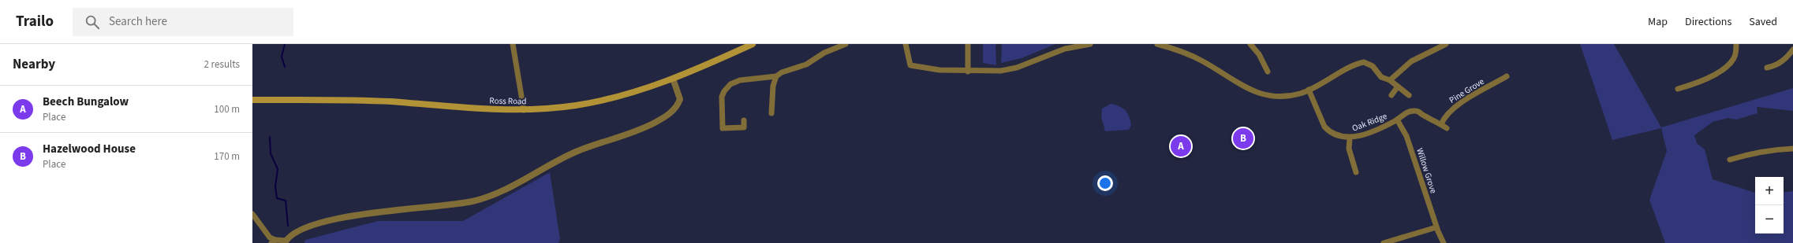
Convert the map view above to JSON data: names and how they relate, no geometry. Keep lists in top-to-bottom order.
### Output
{
  "streets": {
    "main road": ["Ross Road"],
    "street": ["Pine Grove", "Oak Ridge", "Willow Grove"]
  },
  "crossings": [
    ["Pine Grove", "Oak Ridge"],
    ["Oak Ridge", "Willow Grove"]
  ],
  "page": {
    "header": "Trailo",
    "search": "Search here",
    "nav": ["Map", "Directions", "Saved"],
    "heading": ["Nearby", "2 results"],
    "list": [
      {
        "mark": "A",
        "name": "Beech Bungalow",
        "note": "Place",
        "value": "100 m"
      },
      {
        "mark": "B",
        "name": "Hazelwood House",
        "note": "Place",
        "value": "170 m"
      }
    ],
    "pins": ["B", "A"],
    "map_buttons": ["+", "−"]
  }
}
